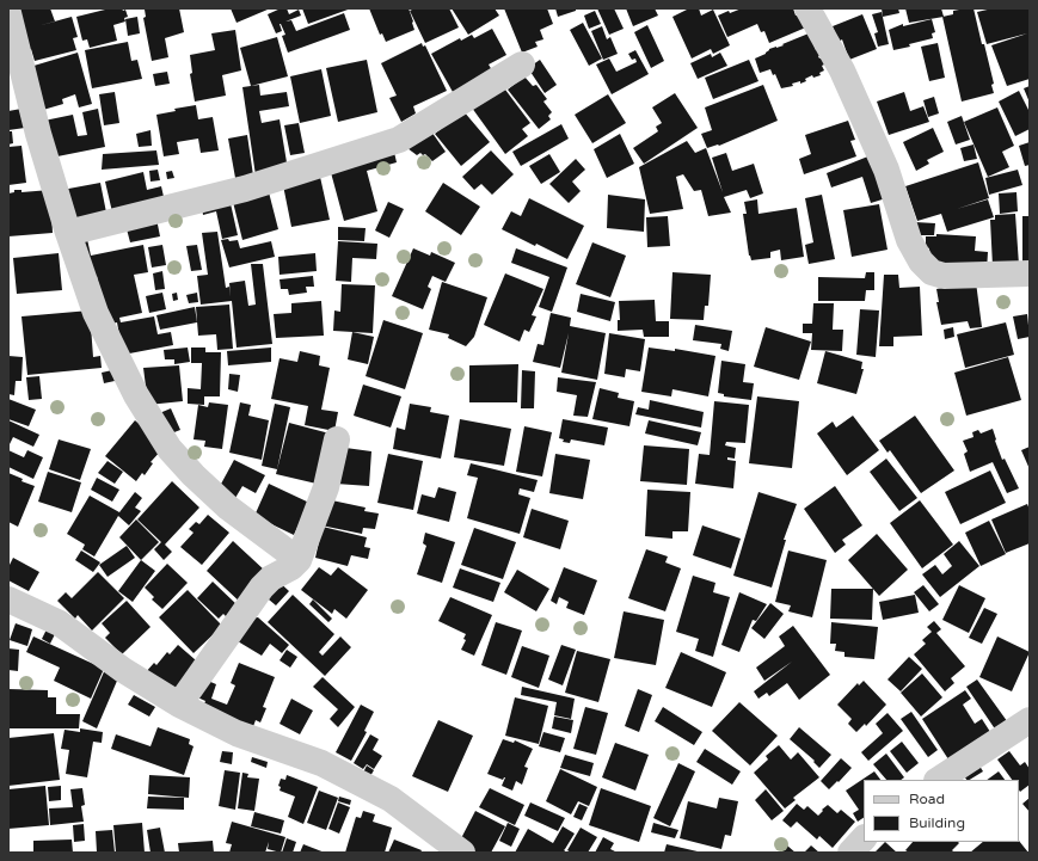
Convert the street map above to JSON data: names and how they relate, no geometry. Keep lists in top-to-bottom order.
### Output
{
  "legend": ["Road", "Building"]
}
